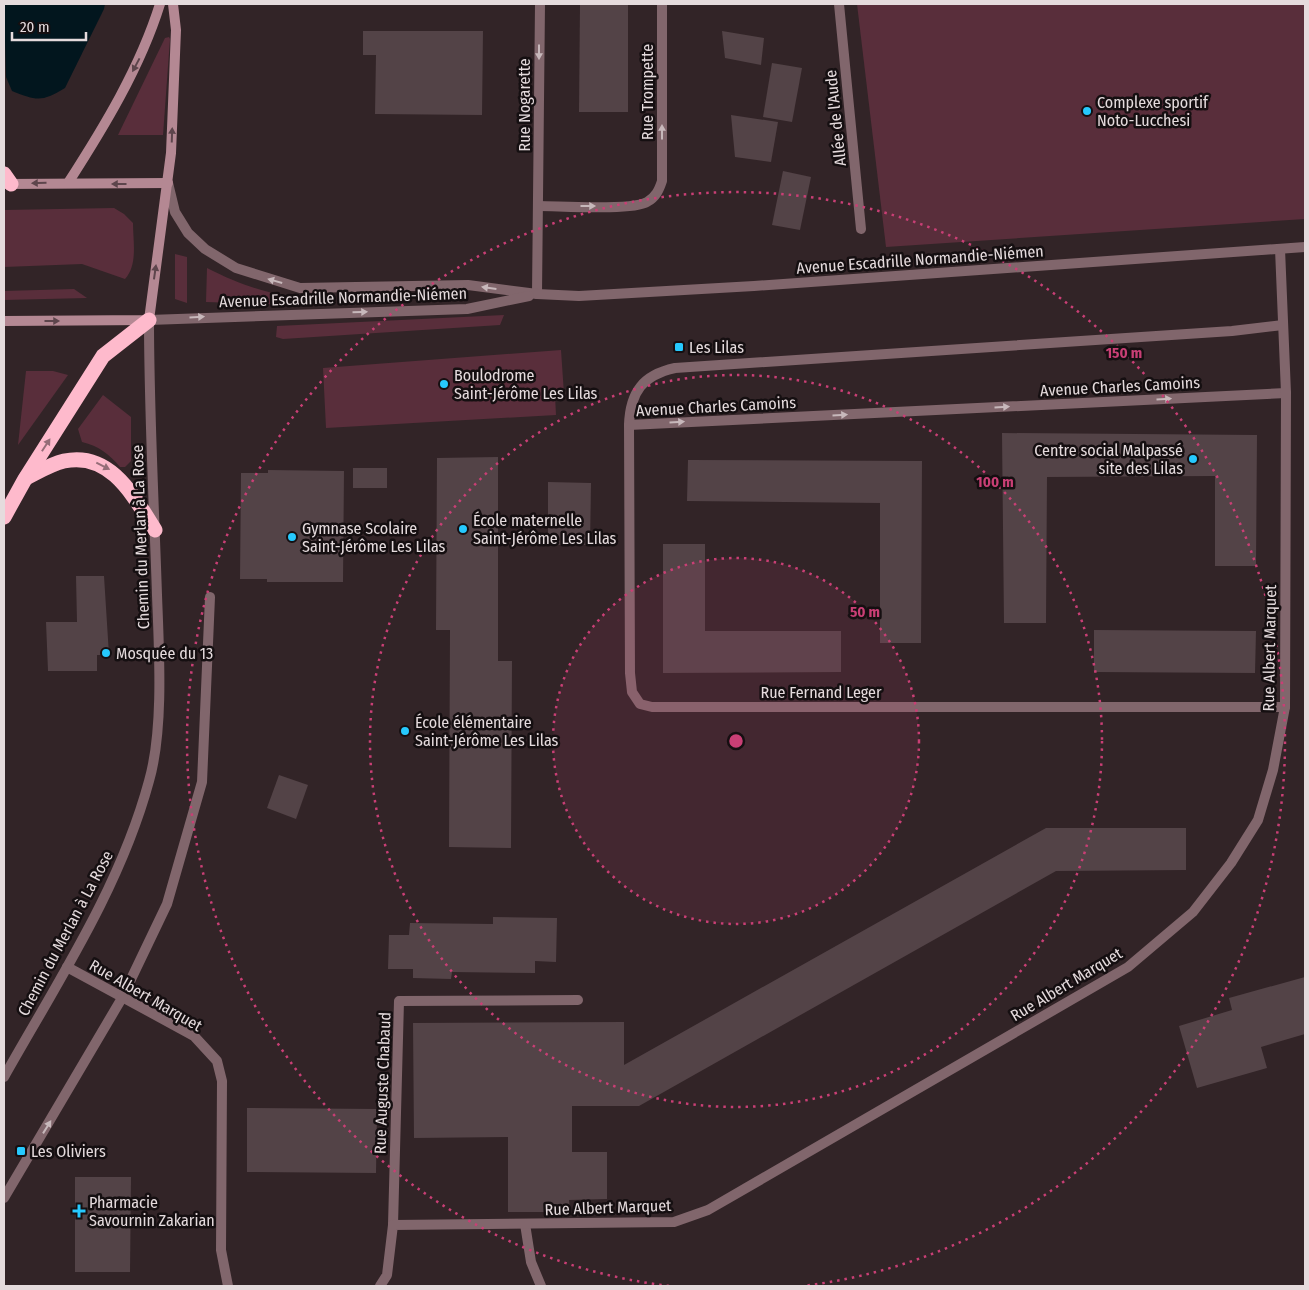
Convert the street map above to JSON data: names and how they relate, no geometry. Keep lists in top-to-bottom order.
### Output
{
  "streets": {
    "street": [
      "Rue Trompette",
      "Rue Nogarette",
      "Allée de l'Aude",
      "Avenue Escadrille Normandie-Niémen",
      "Avenue Charles Camoins",
      "Chemin du Merlan à La Rose",
      "Rue Albert Marquet",
      "Rue Fernand Leger",
      "Rue Auguste Chabaud"
    ]
  },
  "crossings": [
    ["Rue Trompette", "Rue Nogarette"],
    ["Rue Nogarette", "Avenue Escadrille Normandie-Niémen"],
    ["Avenue Escadrille Normandie-Niémen", "Chemin du Merlan à La Rose"],
    ["Avenue Escadrille Normandie-Niémen", "Rue Albert Marquet"],
    ["Avenue Charles Camoins", "Rue Albert Marquet"],
    ["Avenue Charles Camoins", "Rue Fernand Leger"],
    ["Chemin du Merlan à La Rose", "Rue Albert Marquet"],
    ["Rue Albert Marquet", "Rue Fernand Leger"],
    ["Rue Albert Marquet", "Rue Auguste Chabaud"]
  ],
  "one_way": ["Rue Nogarette"],
  "places": {
    "other": [
      "Complexe sportif Noto-Lucchesi",
      "Boulodrome Saint-Jérôme Les Lilas",
      "Centre social Malpassé site des Lilas",
      "École maternelle Saint-Jérôme Les Lilas",
      "Gymnase Scolaire Saint-Jérôme Les Lilas",
      "Mosquée du 13",
      "École élémentaire Saint-Jérôme Les Lilas"
    ],
    "transit": ["Les Lilas", "Les Oliviers"],
    "health": ["Pharmacie Savournin Zakarian"]
  },
  "scale_bar": "20 m",
  "rings": ["150 m", "100 m", "50 m"]
}
